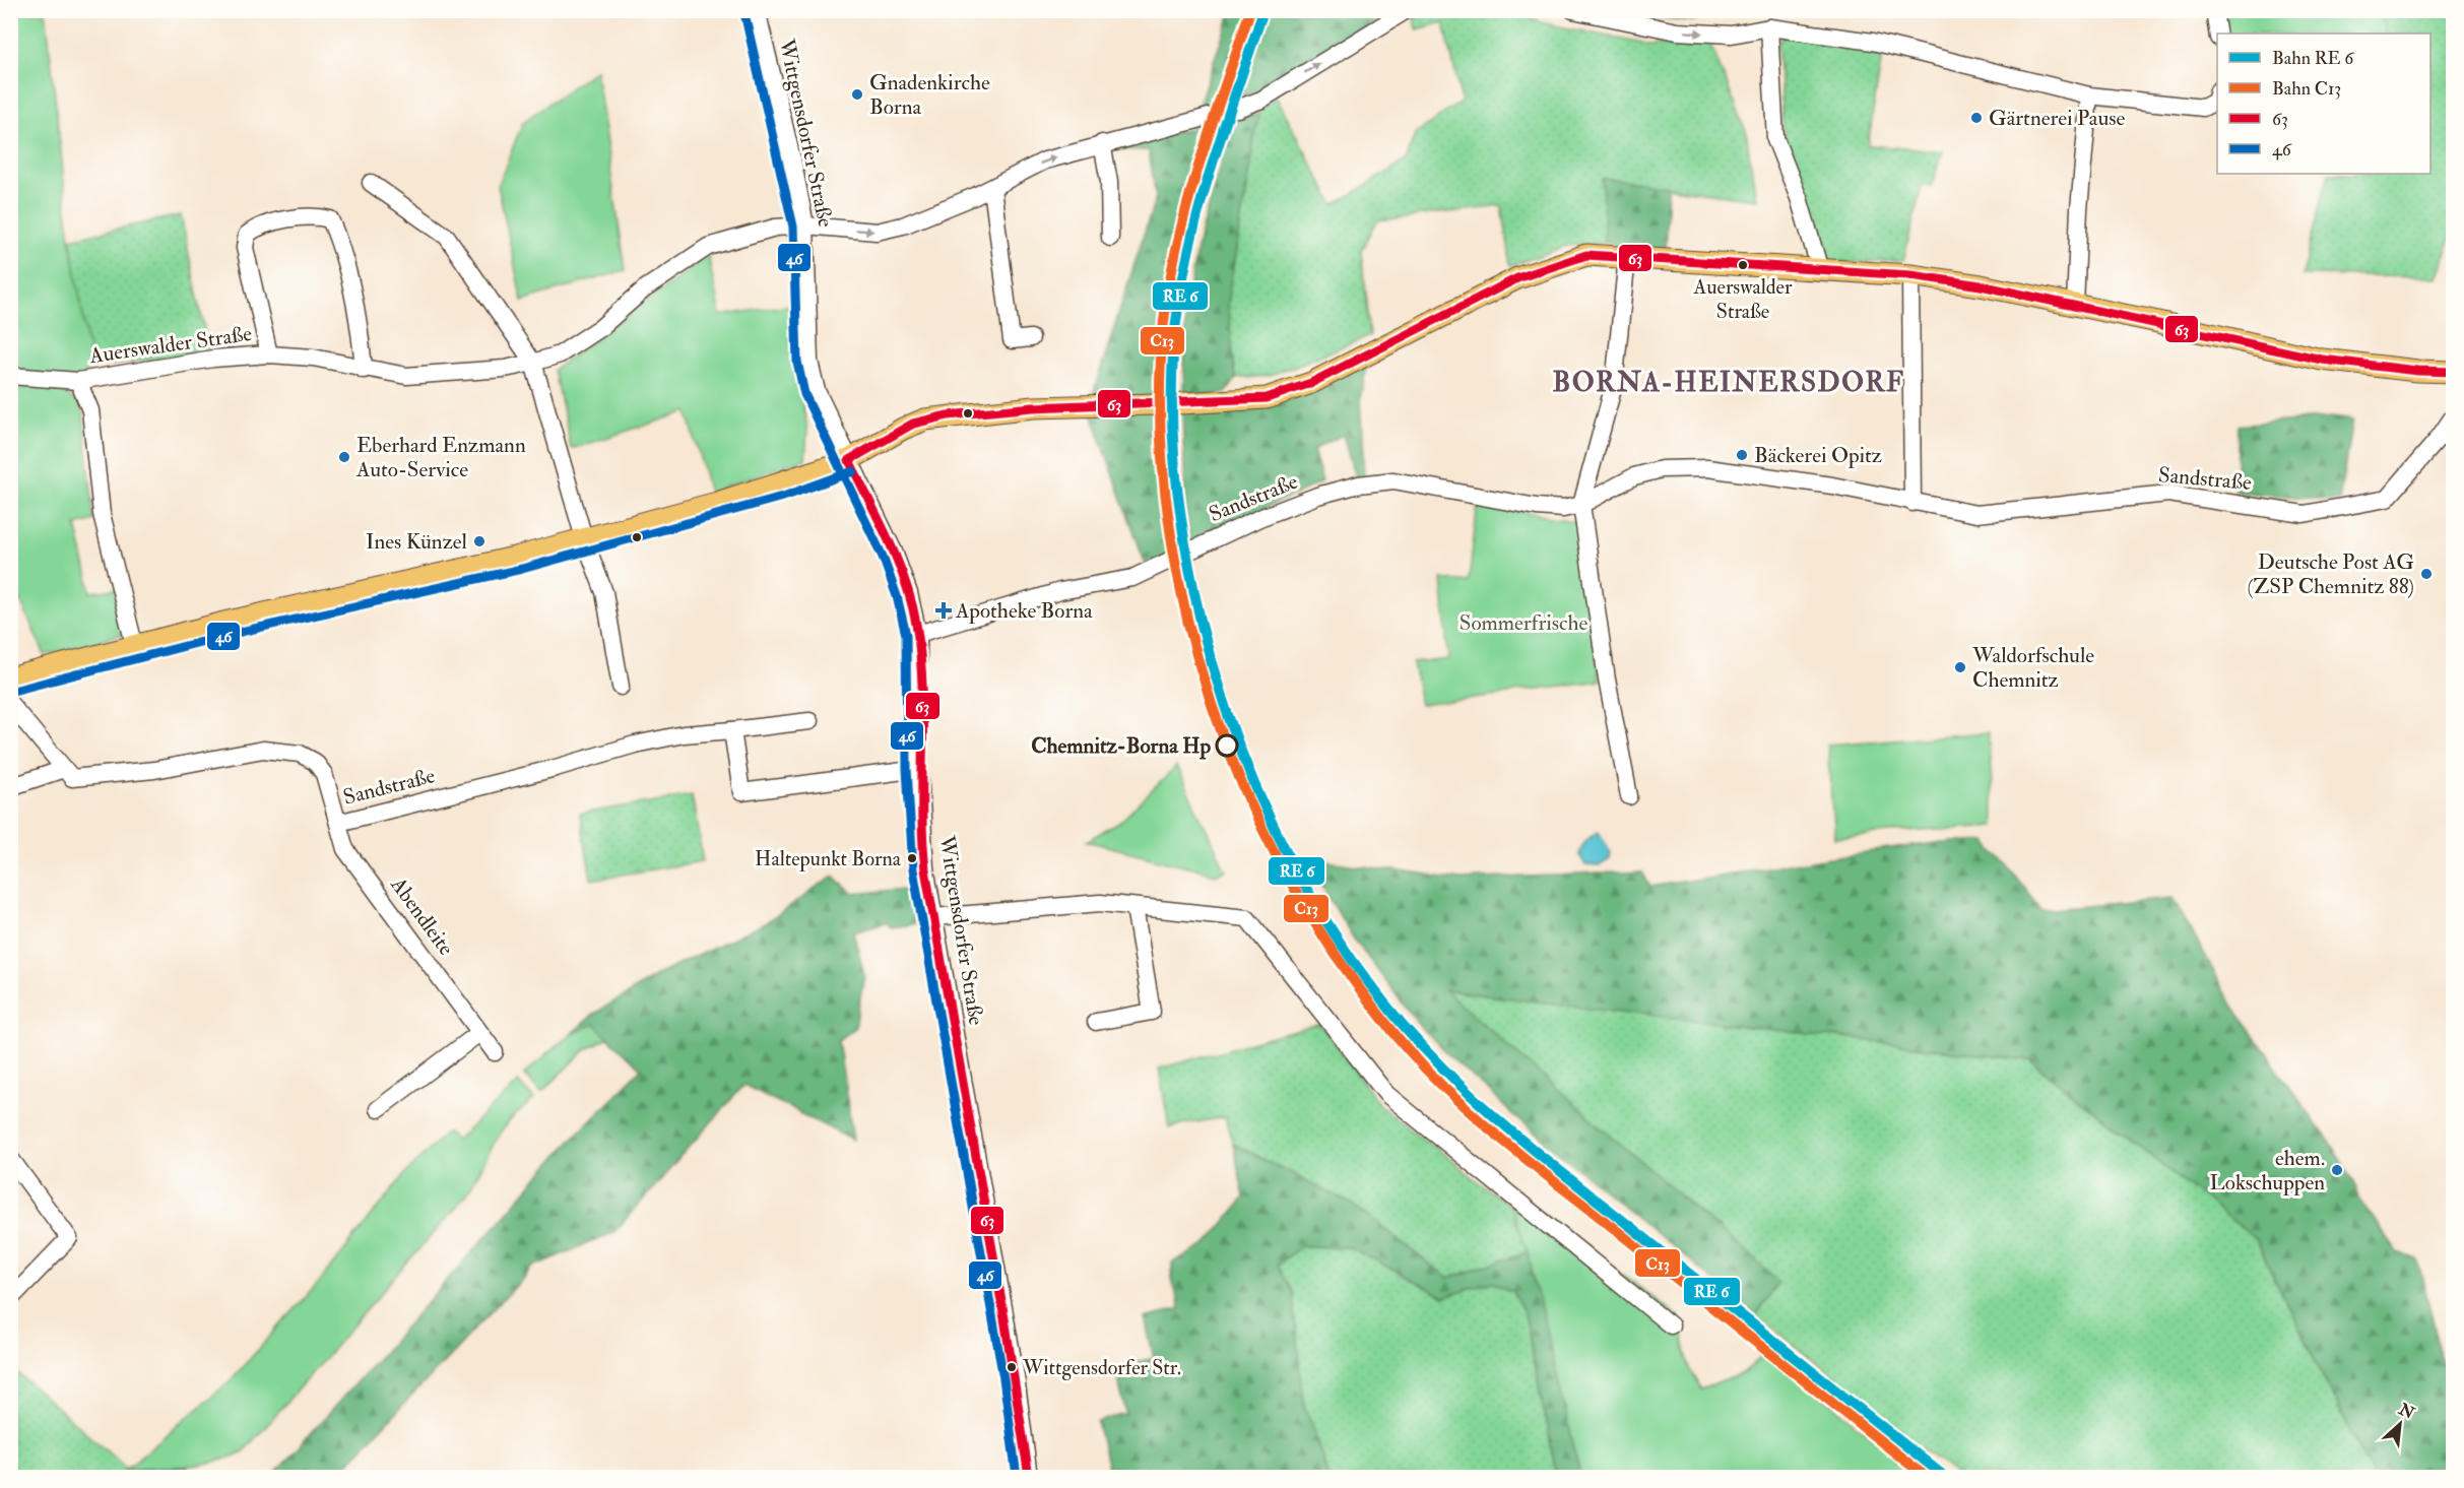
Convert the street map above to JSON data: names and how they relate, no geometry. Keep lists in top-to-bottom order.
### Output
{
  "streets": {
    "street": [
      "Wittgensdorfer Straße",
      "Auerswalder Straße",
      "Sandstraße",
      "Abendleite"
    ]
  },
  "crossings": [
    ["Wittgensdorfer Straße", "Auerswalder Straße"],
    ["Wittgensdorfer Straße", "Sandstraße"],
    ["Sandstraße", "Abendleite"]
  ],
  "districts": ["BORNA-HEINERSDORF"],
  "parks": ["Sommerfrische"],
  "places": {
    "other": [
      "Gnadenkirche Borna",
      "Gärtnerei Pause",
      "Auerswalder Straße",
      "Bäckerei Opitz",
      "Eberhard Enzmann Auto-Service",
      "Ines Künzel",
      "Deutsche Post AG (ZSP Chemnitz 88)",
      "Waldorfschule Chemnitz",
      "Chemnitz-Borna Hp",
      "Haltepunkt Borna",
      "ehem. Lokschuppen",
      "Wittgensdorfer Str."
    ],
    "health": ["Apotheke Borna"]
  },
  "lines": ["rail line C13", "transit line 46", "transit line 63"],
  "legend": [
    "Bahn RE 6",
    "Bahn C13",
    "63",
    "46"
  ],
  "north": "top right"
}
